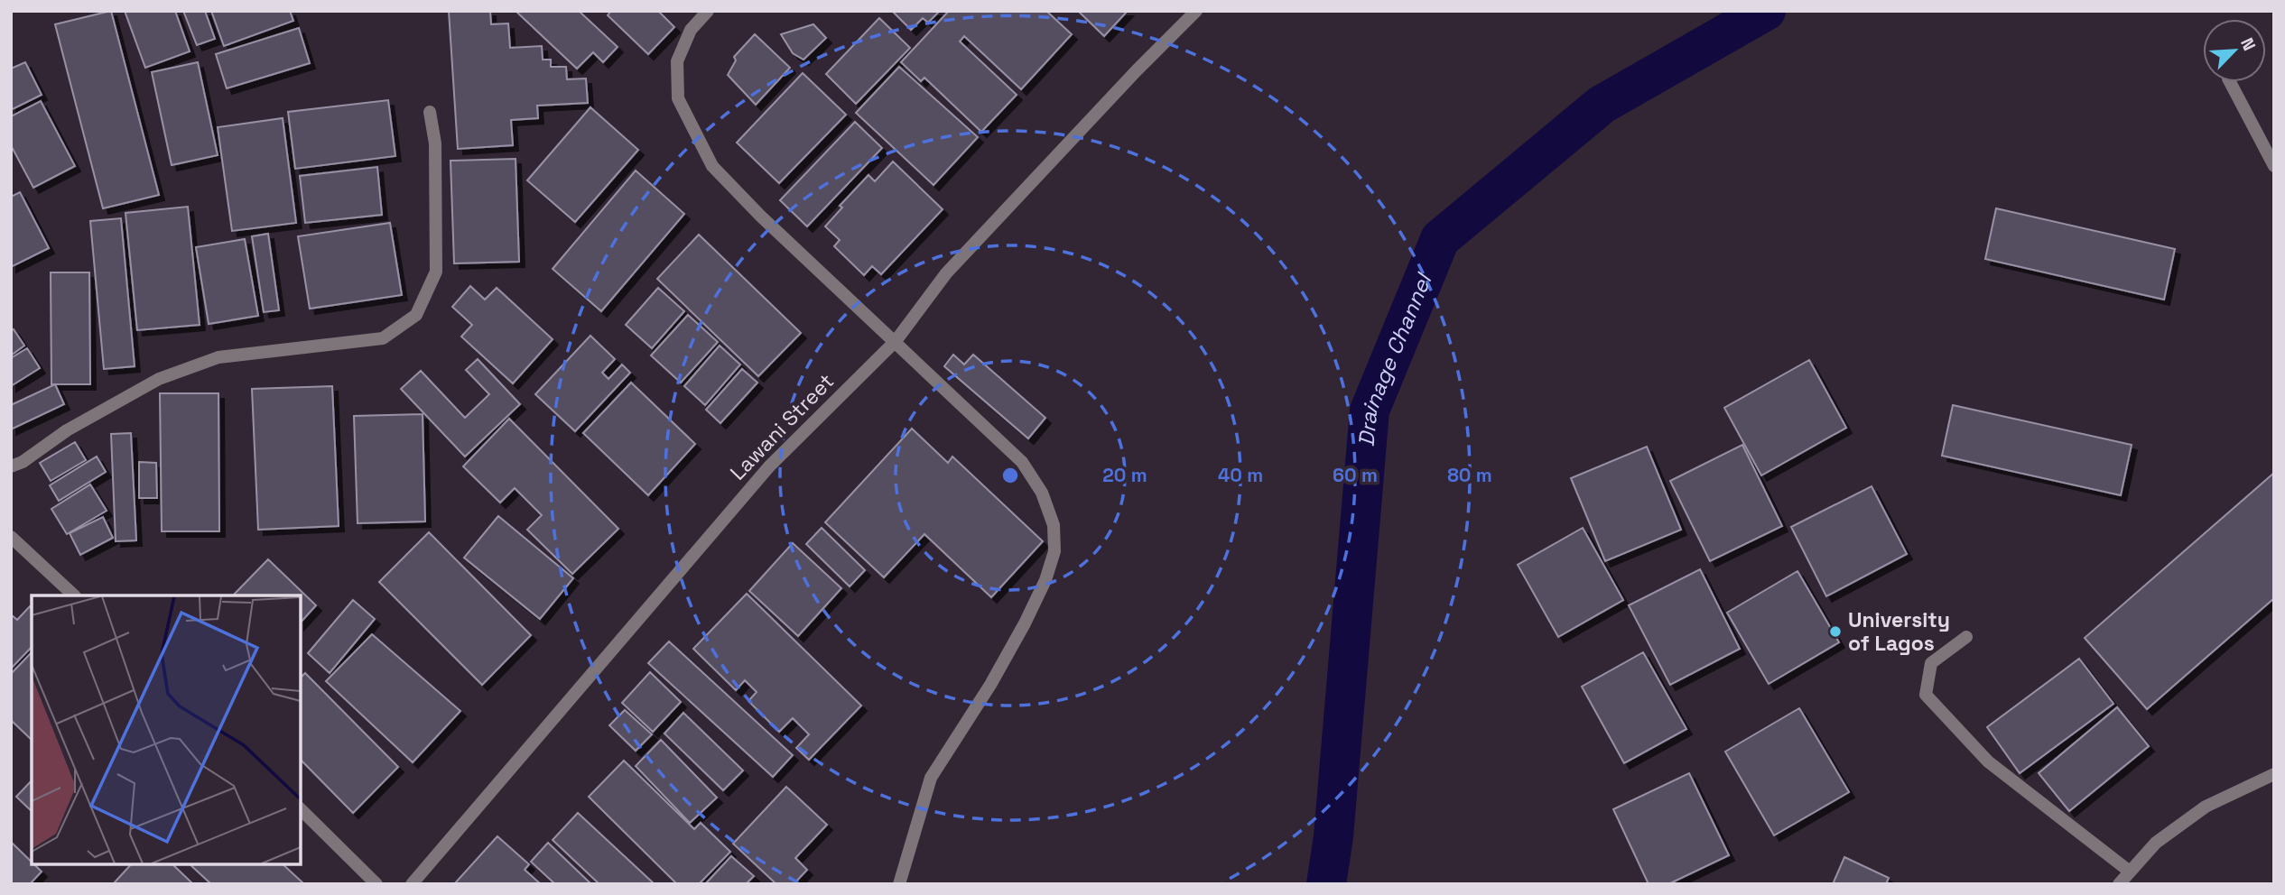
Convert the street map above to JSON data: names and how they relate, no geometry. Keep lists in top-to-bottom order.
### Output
{
  "streets": {
    "street": ["Lawani Street"]
  },
  "water": ["Drainage Channel"],
  "places": ["University of Lagos"],
  "north": "top right",
  "rings": [
    "20 m",
    "40 m",
    "60 m",
    "80 m"
  ]
}
